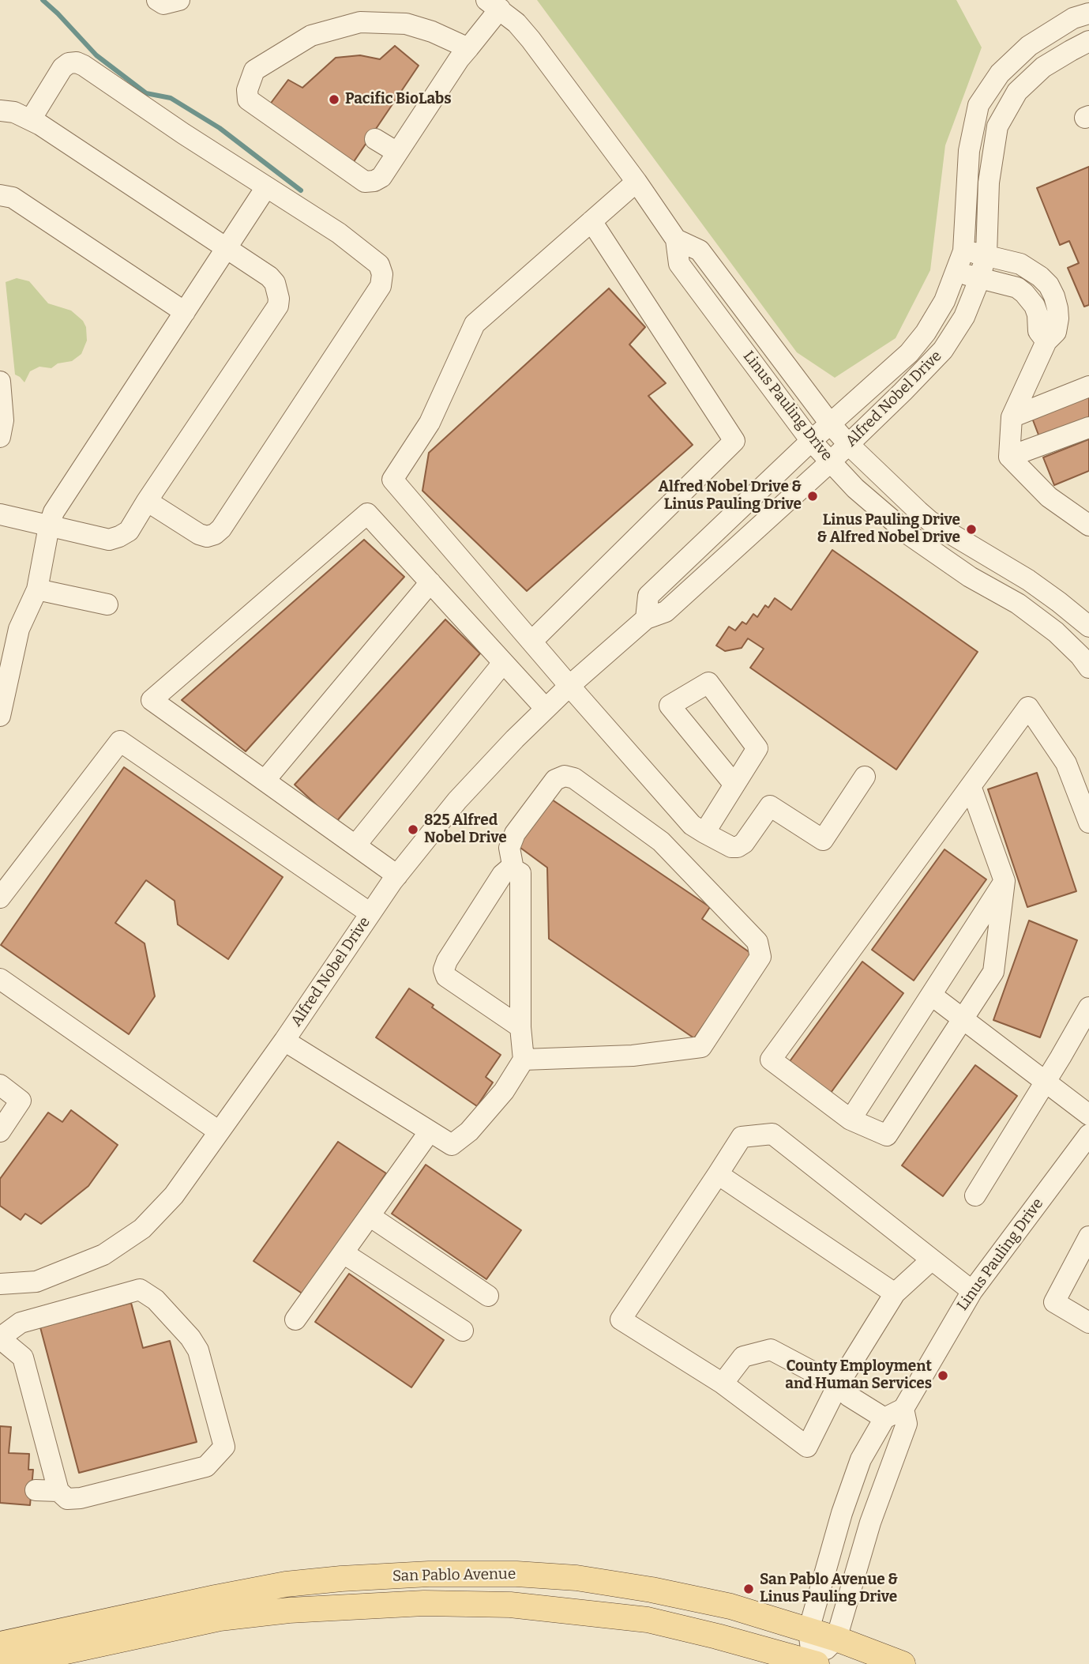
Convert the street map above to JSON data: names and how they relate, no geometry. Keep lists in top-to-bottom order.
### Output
{
  "streets": {
    "main road": ["San Pablo Avenue"],
    "street": ["Alfred Nobel Drive", "Linus Pauling Drive"]
  },
  "crossings": [
    ["Alfred Nobel Drive", "Linus Pauling Drive"],
    ["Linus Pauling Drive", "San Pablo Avenue"]
  ],
  "places": [
    "Pacific BioLabs",
    "Alfred Nobel Drive & Linus Pauling Drive",
    "Linus Pauling Drive & Alfred Nobel Drive",
    "825 Alfred Nobel Drive",
    "County Employment and Human Services",
    "San Pablo Avenue & Linus Pauling Drive"
  ]
}
